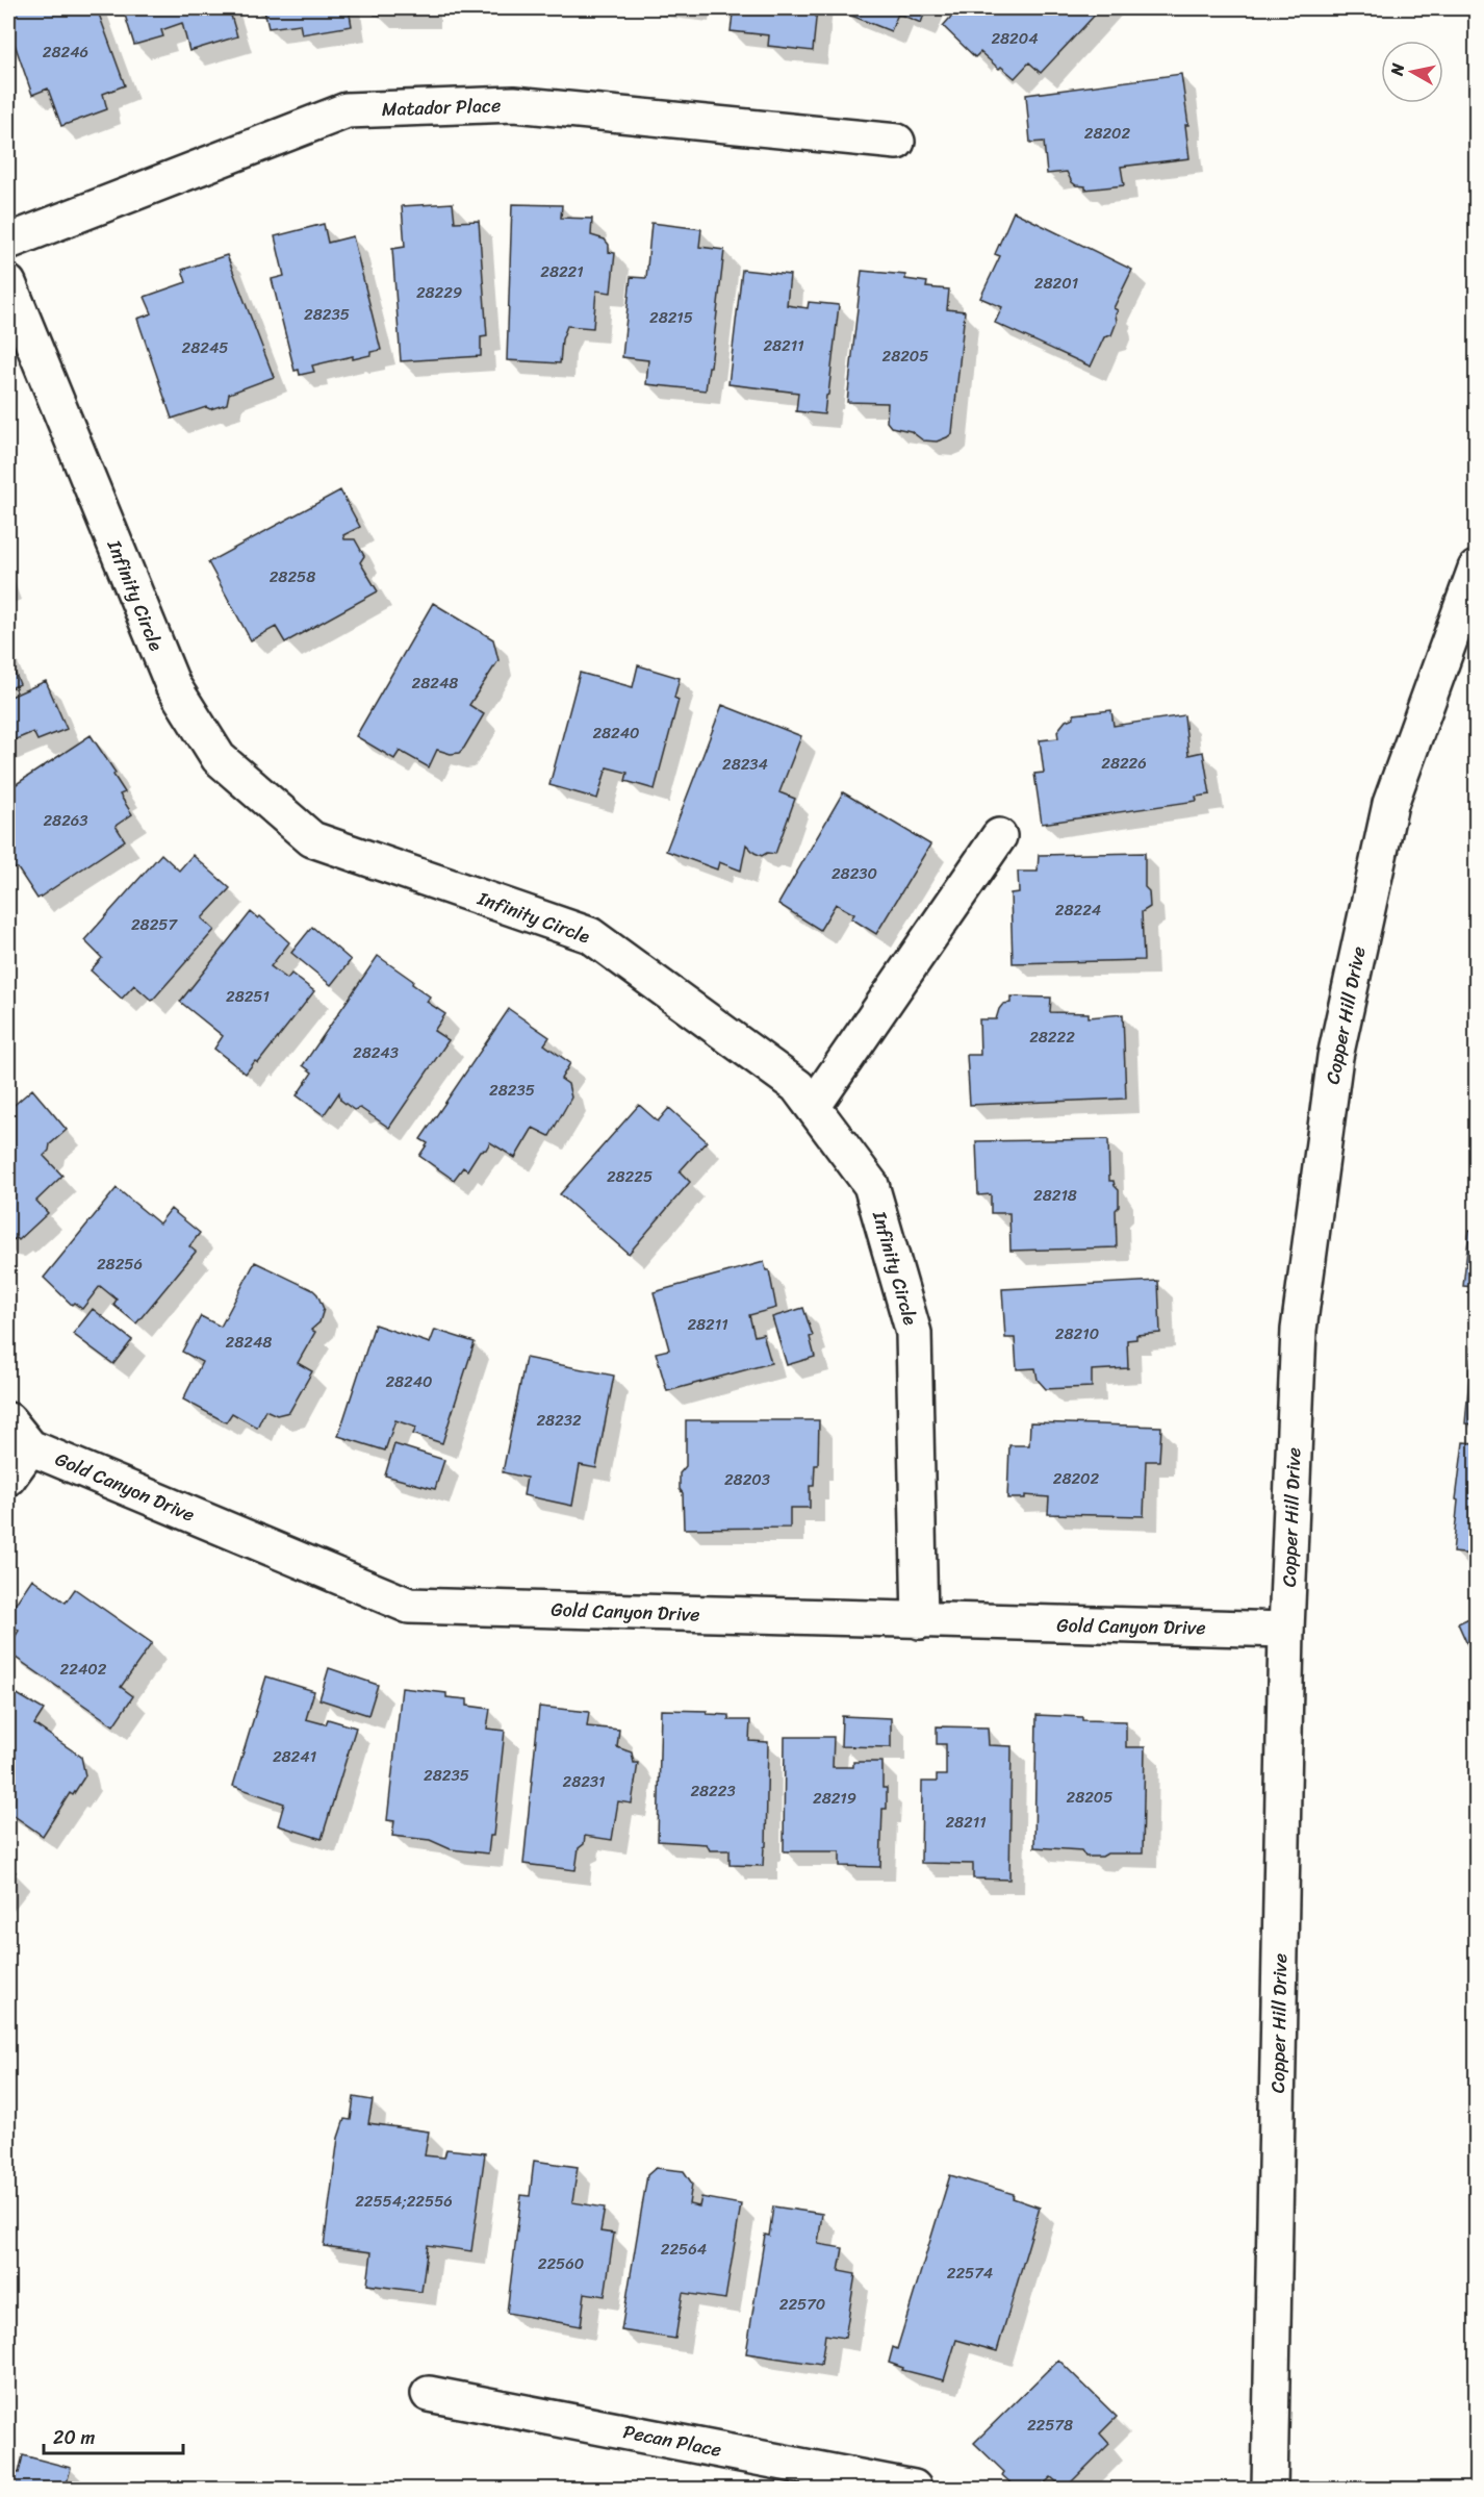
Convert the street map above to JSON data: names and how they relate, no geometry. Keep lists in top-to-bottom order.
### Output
{
  "streets": {
    "street": [
      "Matador Place",
      "Infinity Circle",
      "Copper Hill Drive",
      "Gold Canyon Drive",
      "Pecan Place"
    ]
  },
  "crossings": [
    ["Infinity Circle", "Gold Canyon Drive"],
    ["Copper Hill Drive", "Gold Canyon Drive"]
  ],
  "house_numbers": [
    "28204",
    "28246",
    "28202",
    "28221",
    "28201",
    "28229",
    "28235",
    "28215",
    "28211",
    "28245",
    "28205",
    "28258",
    "28248",
    "28240",
    "28226",
    "28234",
    "28263",
    "28230",
    "28224",
    "28257",
    "28251",
    "28222",
    "28243",
    "28235",
    "28225",
    "28218",
    "28256",
    "28211",
    "28210",
    "28248",
    "28240",
    "28232",
    "28202",
    "28203",
    "22402",
    "28241",
    "28235",
    "28231",
    "28223",
    "28205",
    "28219",
    "28211",
    "22554;22556",
    "22564",
    "22560",
    "22574",
    "22570",
    "22578"
  ],
  "scale_bar": "20 m",
  "north": "left"
}
